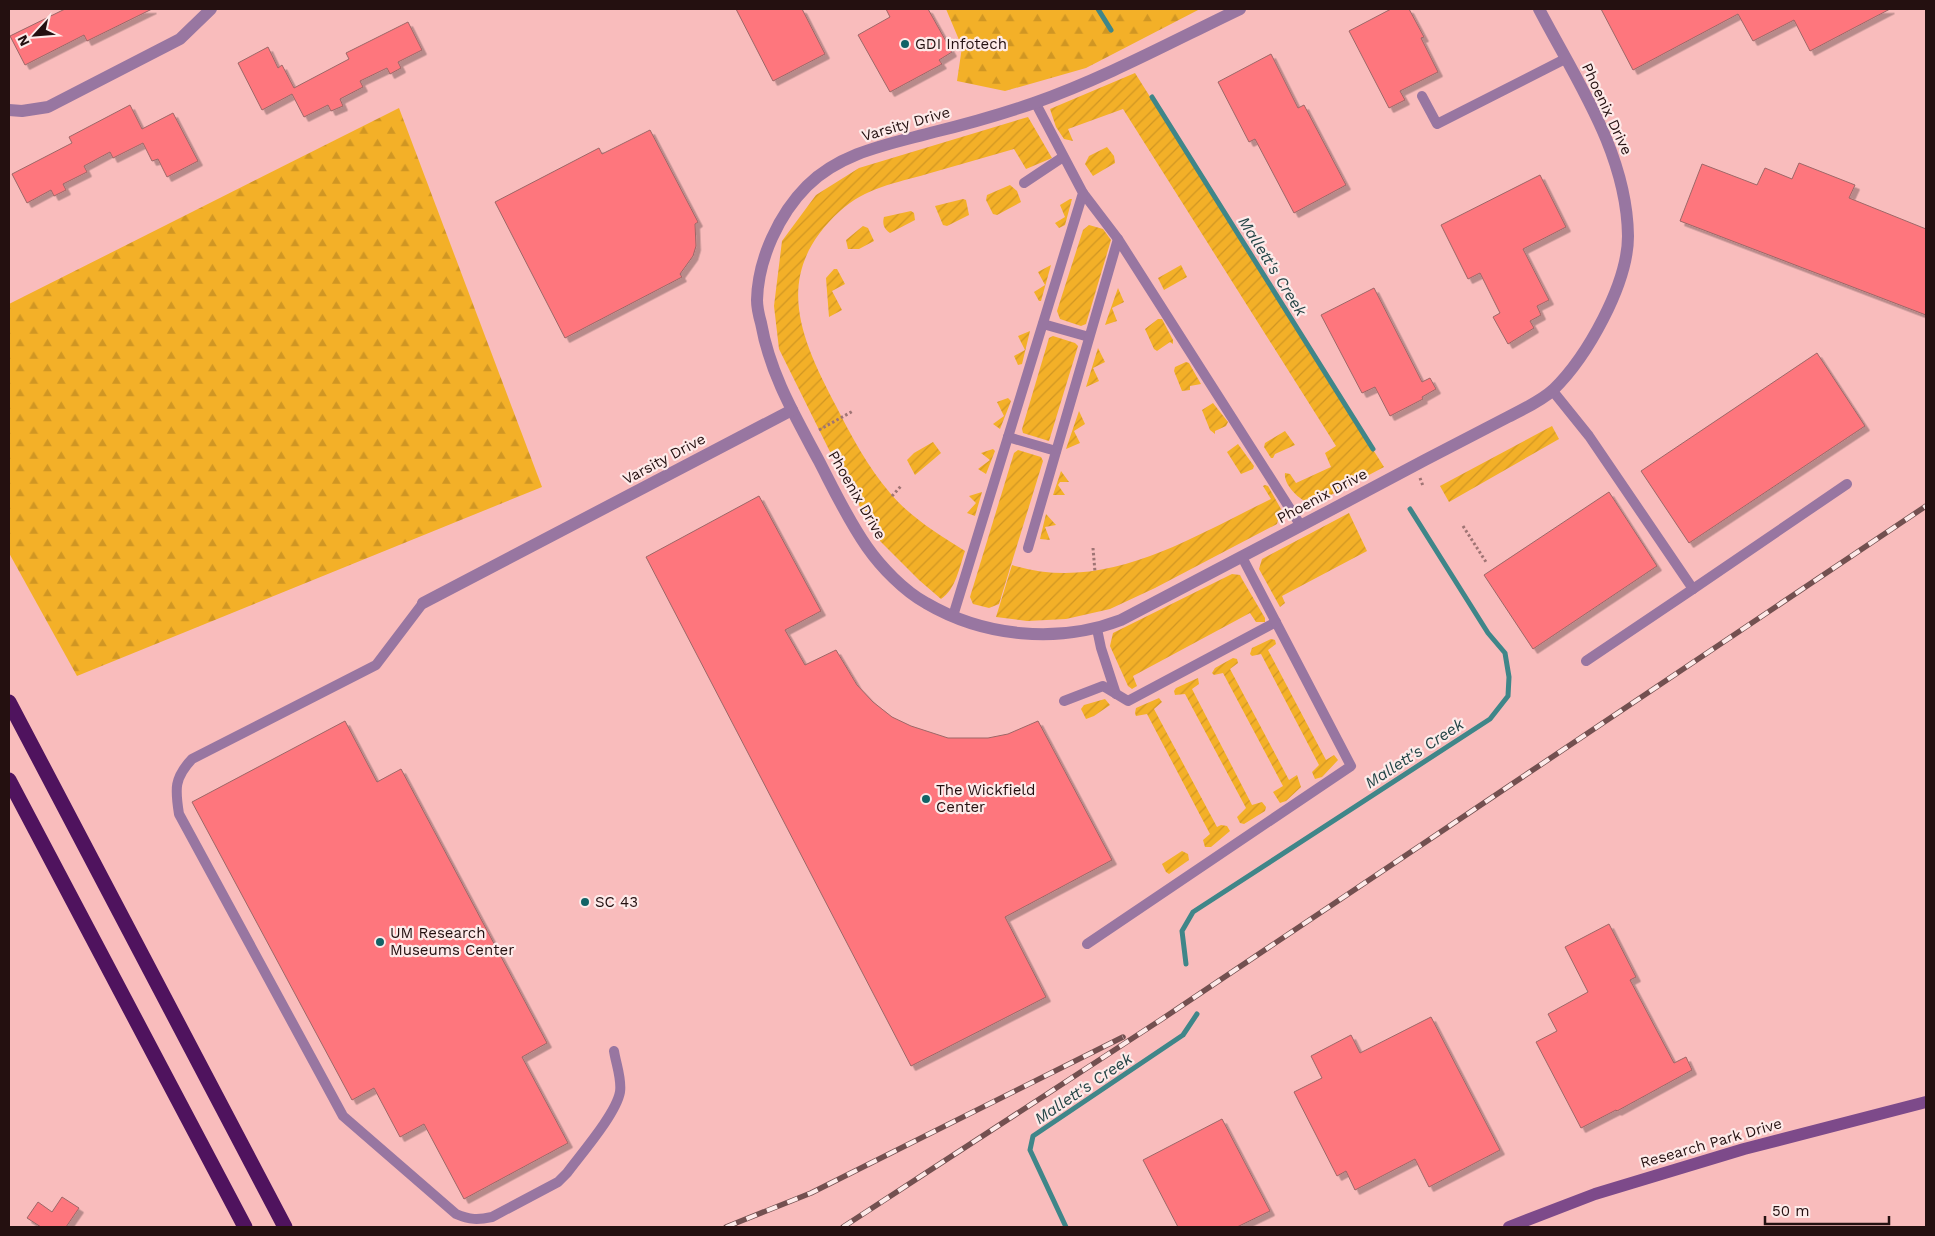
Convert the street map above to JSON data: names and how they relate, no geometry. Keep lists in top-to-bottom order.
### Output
{
  "streets": {
    "street": ["Phoenix Drive", "Varsity Drive", "Research Park Drive"]
  },
  "crossings": [
    ["Phoenix Drive", "Varsity Drive"]
  ],
  "water": ["Mallett's Creek"],
  "places": [
    "GDI Infotech",
    "The Wickfield Center",
    "SC 43",
    "UM Research Museums Center"
  ],
  "scale_bar": "50 m",
  "north": "bottom left"
}
